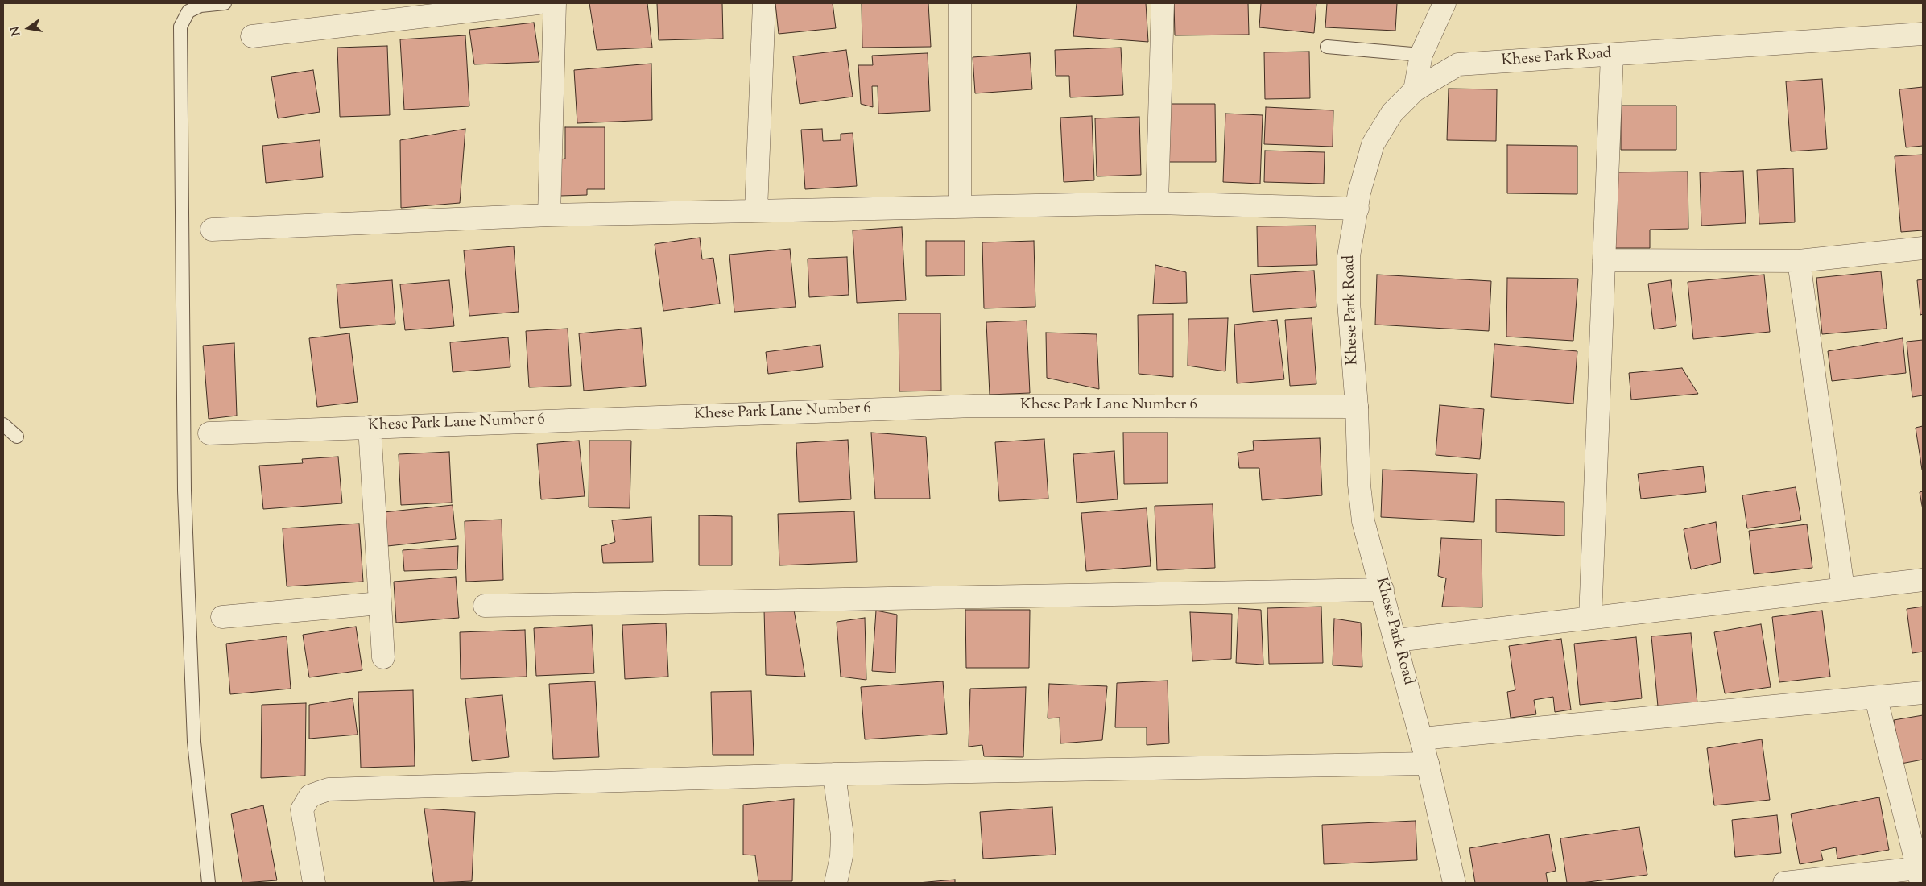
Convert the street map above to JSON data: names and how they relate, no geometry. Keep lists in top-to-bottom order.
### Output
{
  "streets": {
    "street": ["Khese Park Road", "Khese Park Lane Number 6"]
  },
  "crossings": [
    ["Khese Park Road", "Khese Park Lane Number 6"]
  ],
  "north": "left"
}
